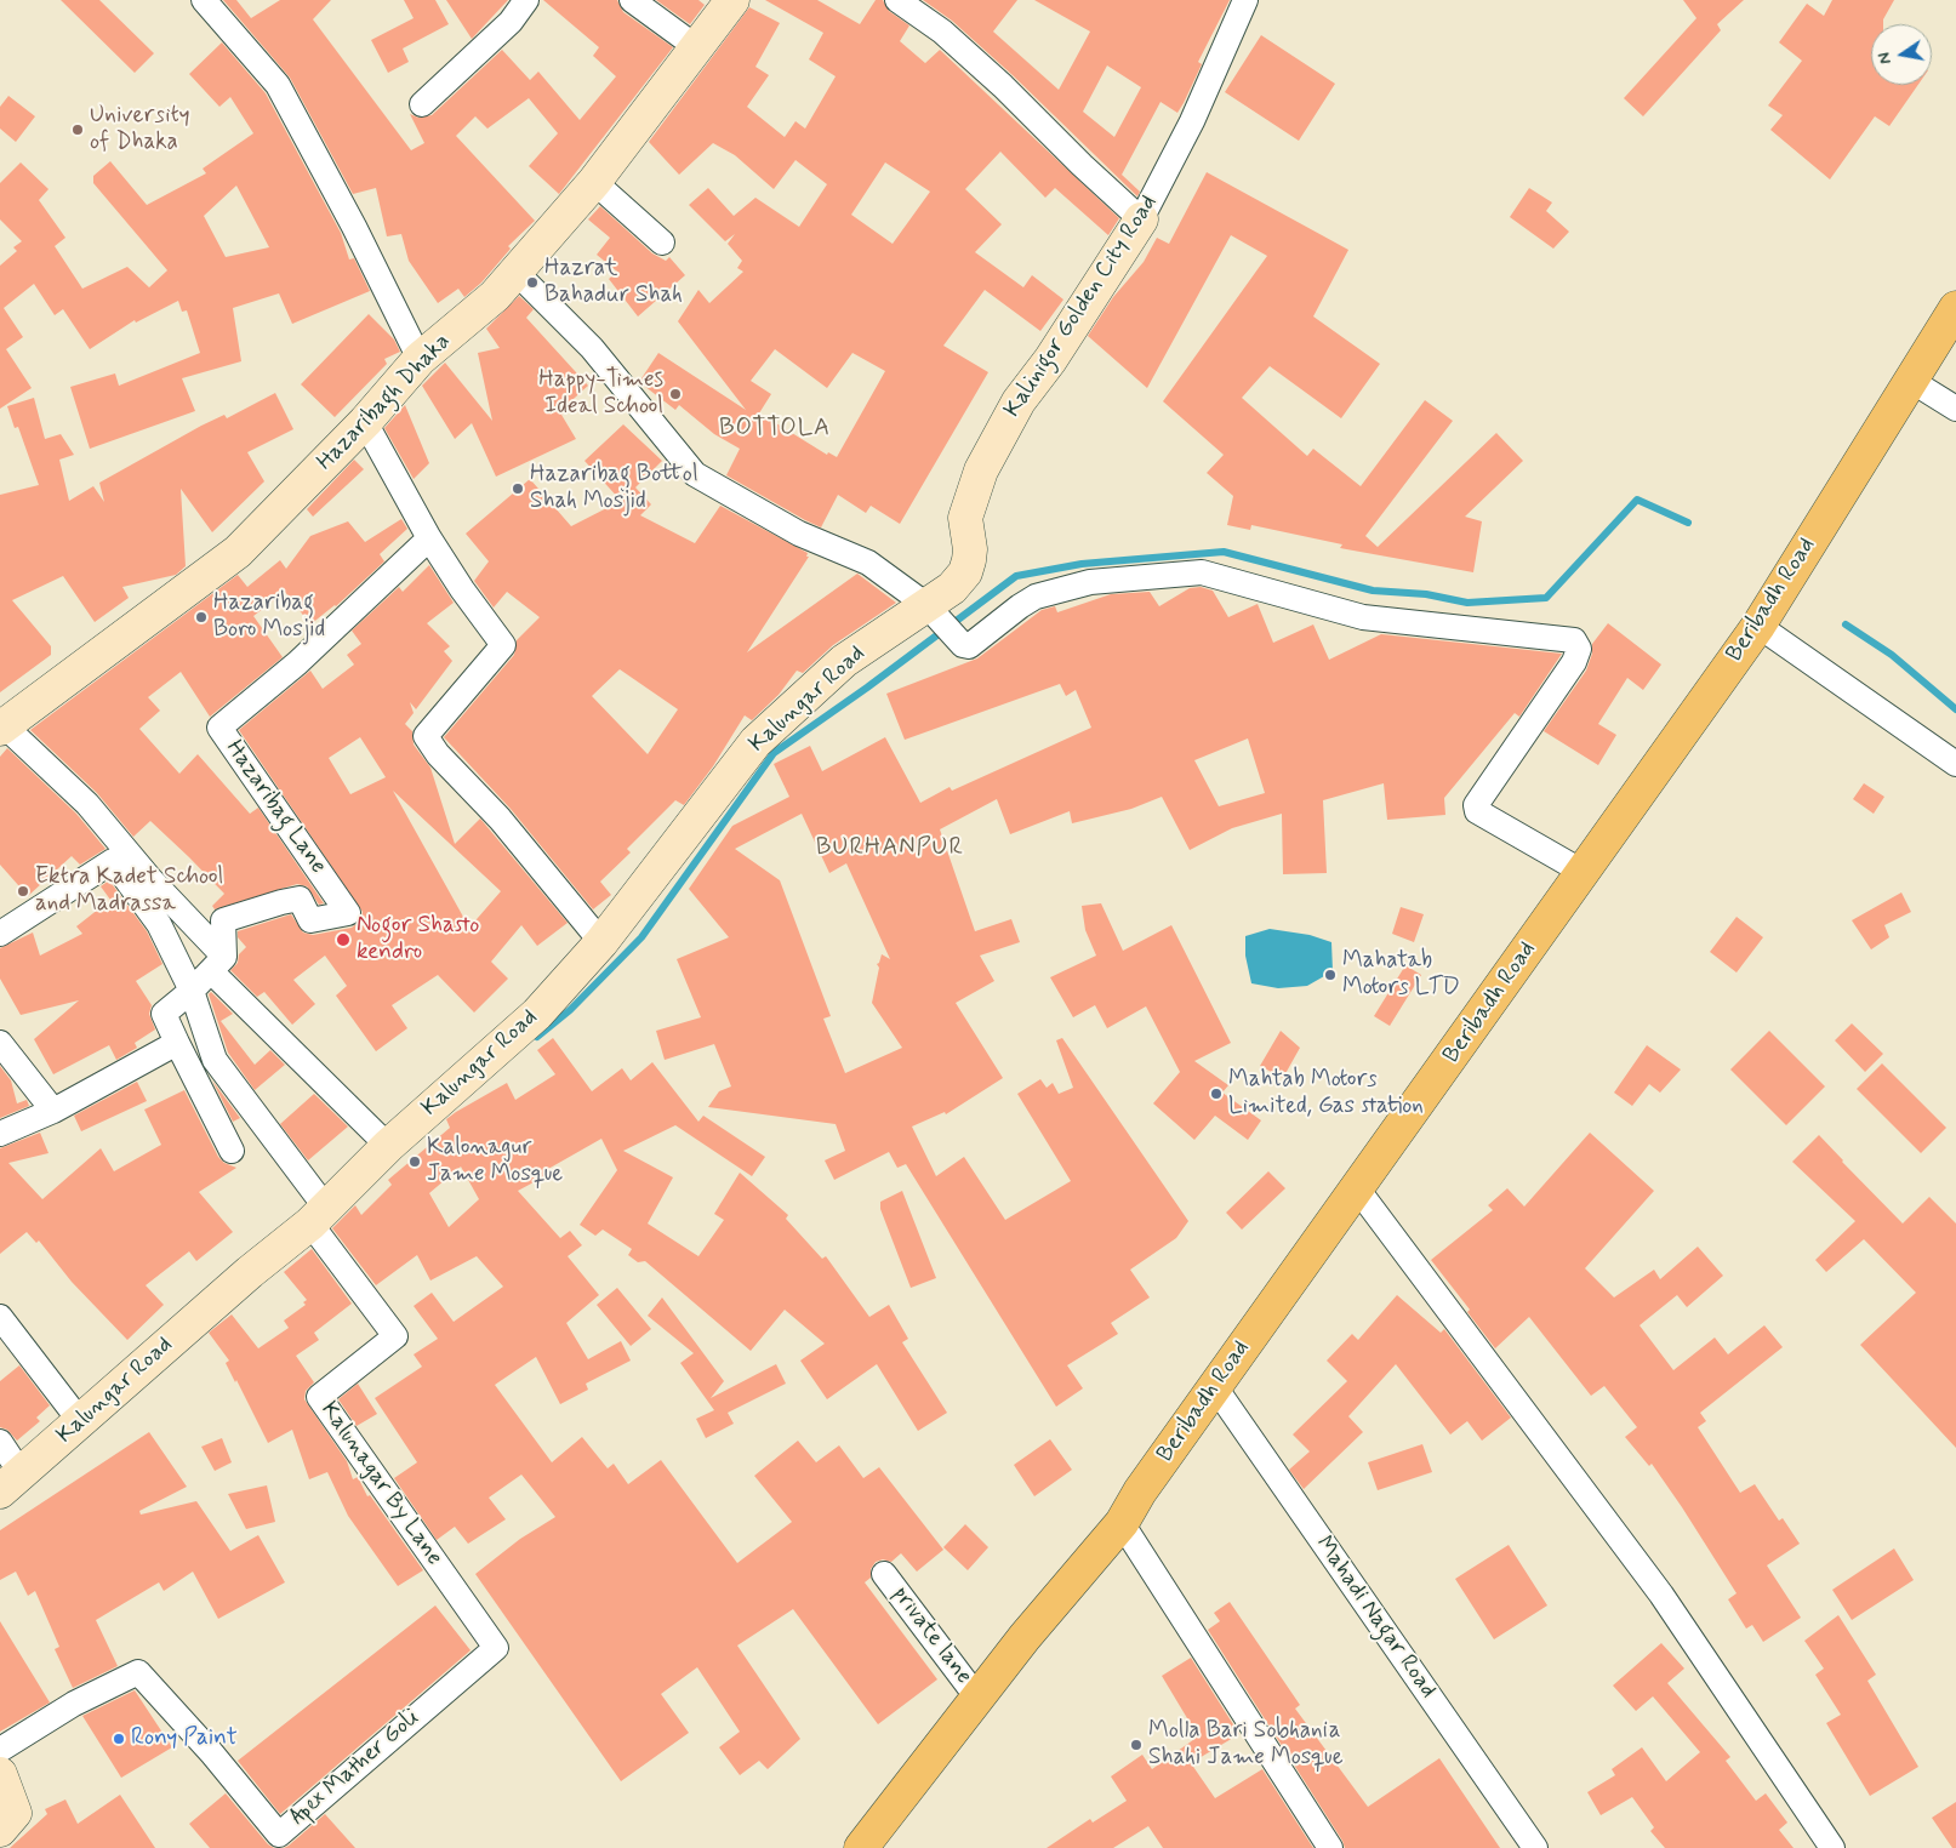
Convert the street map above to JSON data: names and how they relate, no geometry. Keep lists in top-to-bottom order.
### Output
{
  "streets": {
    "highway": ["Beribadh Road"],
    "street": [
      "Kalinigor Golden City Road",
      "Hazaribagh Dhaka",
      "Kalungar Road",
      "Hazaribag Lane",
      "Kalunagar By Lane",
      "Mahadi Nagar Road",
      "private lane",
      "Apex Mather Goli"
    ]
  },
  "crossings": [
    ["Kalinigor Golden City Road", "Kalungar Road"],
    ["Beribadh Road", "Mahadi Nagar Road"],
    ["Beribadh Road", "private lane"],
    ["Kalungar Road", "Kalunagar By Lane"],
    ["Kalunagar By Lane", "Apex Mather Goli"]
  ],
  "districts": ["BOTTOLA", "BURHANPUR"],
  "places": [
    "University of Dhaka",
    "Hazrat Bahadur Shah",
    "Happy-Times Ideal School",
    "Hazaribag Bottol Shah Mosjid",
    "Hazaribag Boro Mosjid",
    "Ektra Kadet School and Madrassa",
    "Nogor Shasto kendro",
    "Mahatab Motors LTD",
    "Mahtab Motors Limited, Gas station",
    "Kalonagur Jame Mosque",
    "Rony Paint",
    "Molla Bari Sobhania Shahi Jame Mosque"
  ],
  "north": "left"
}
